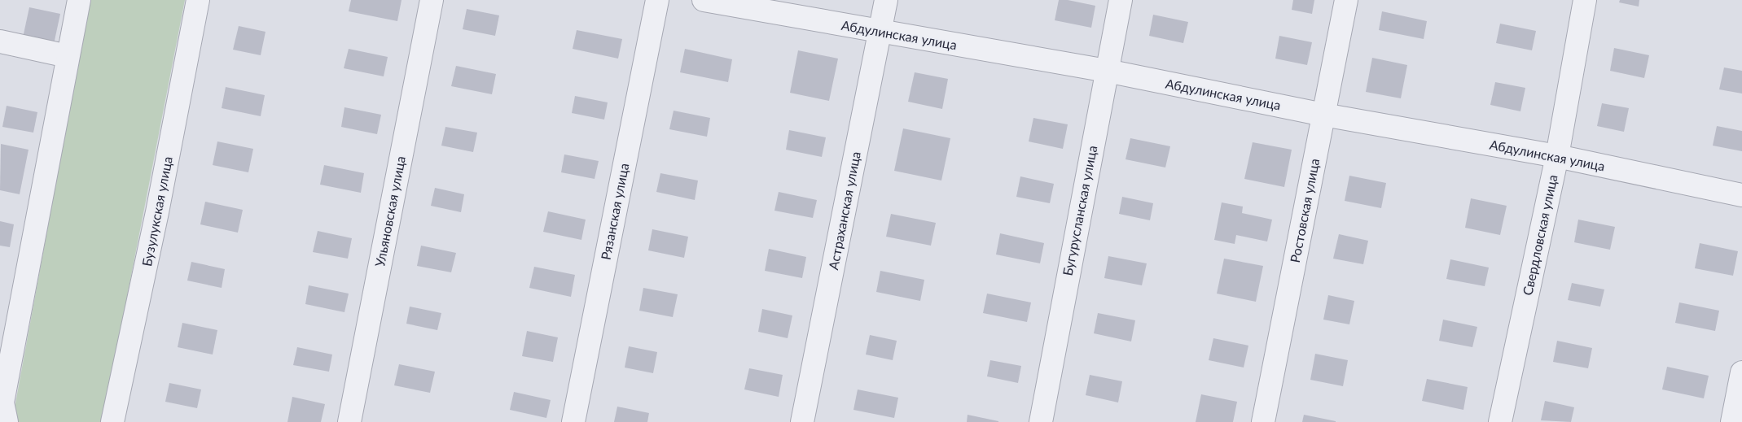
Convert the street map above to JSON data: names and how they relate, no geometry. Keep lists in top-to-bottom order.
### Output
{
  "streets": {
    "street": [
      "Абдулинская улица",
      "Астраханская улица",
      "Бугурусланская улица",
      "Ростовская улица",
      "Бузулукская улица",
      "Ульяновская улица",
      "Рязанская улица",
      "Свердловская улица"
    ]
  },
  "crossings": [
    ["Абдулинская улица", "Астраханская улица"],
    ["Абдулинская улица", "Бугурусланская улица"],
    ["Абдулинская улица", "Ростовская улица"],
    ["Абдулинская улица", "Свердловская улица"]
  ]
}
